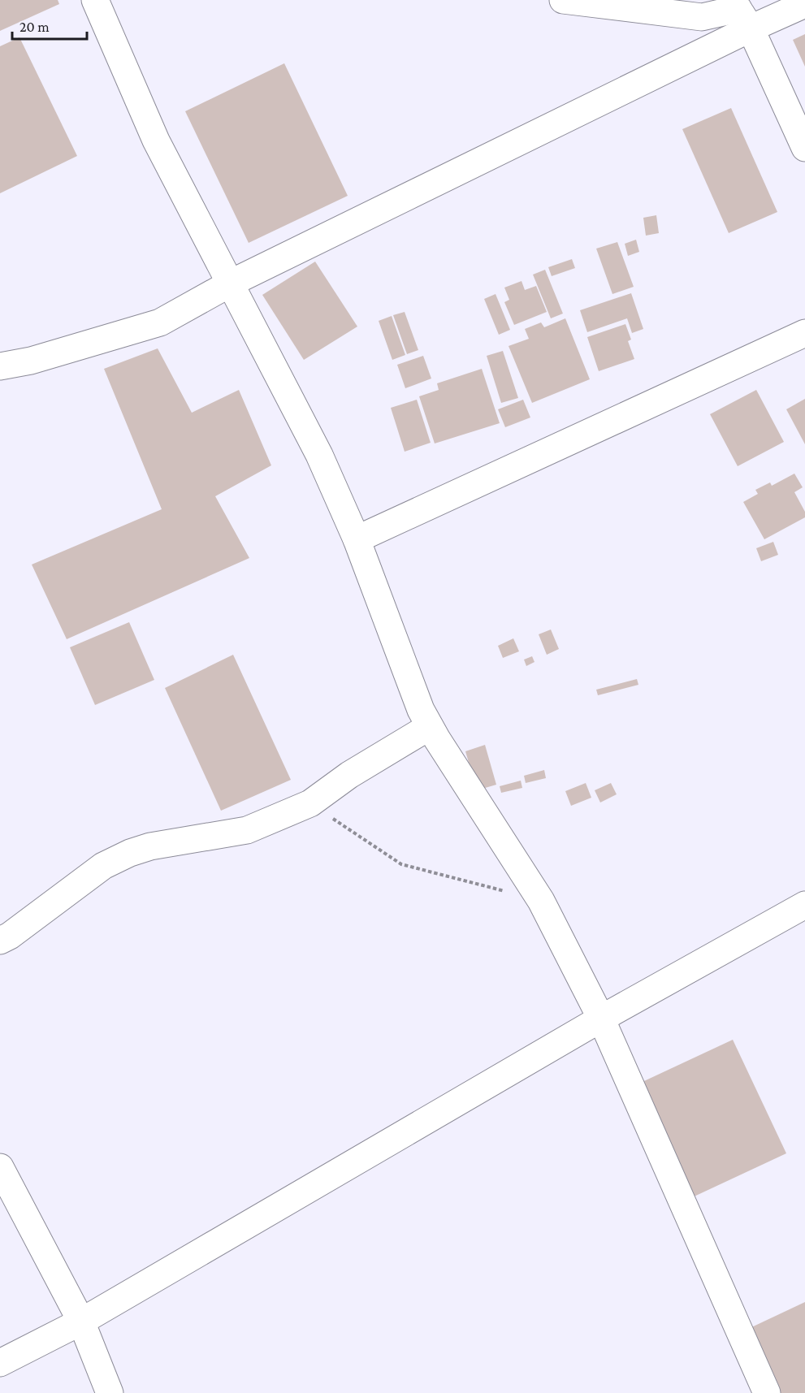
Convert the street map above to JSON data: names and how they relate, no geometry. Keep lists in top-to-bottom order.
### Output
{
  "scale_bar": "20 m"
}
